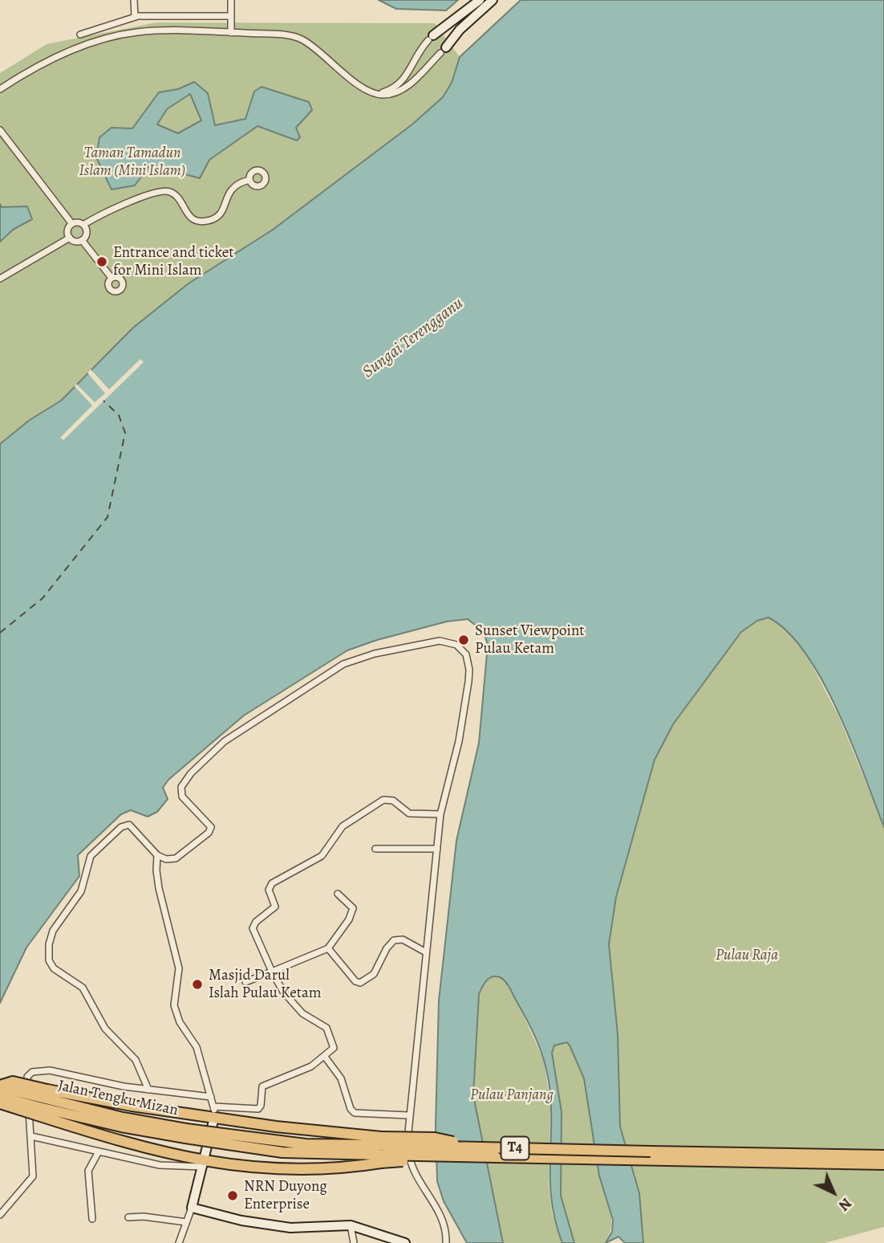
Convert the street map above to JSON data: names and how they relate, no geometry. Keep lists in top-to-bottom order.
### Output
{
  "streets": {
    "highway": ["Jalan Tengku Mizan", "T4"]
  },
  "crossings": [
    ["Jalan Tengku Mizan", "T4"]
  ],
  "water": ["Sungai Terengganu"],
  "parks": ["Taman Tamadun Islam (Mini Islam)", "Pulau Raja", "Pulau Panjang"],
  "places": [
    "Entrance and ticket for Mini Islam",
    "Sunset Viewpoint Pulau Ketam",
    "Masjid Darul Islah Pulau Ketam",
    "NRN Duyong Enterprise"
  ],
  "north": "bottom right"
}
